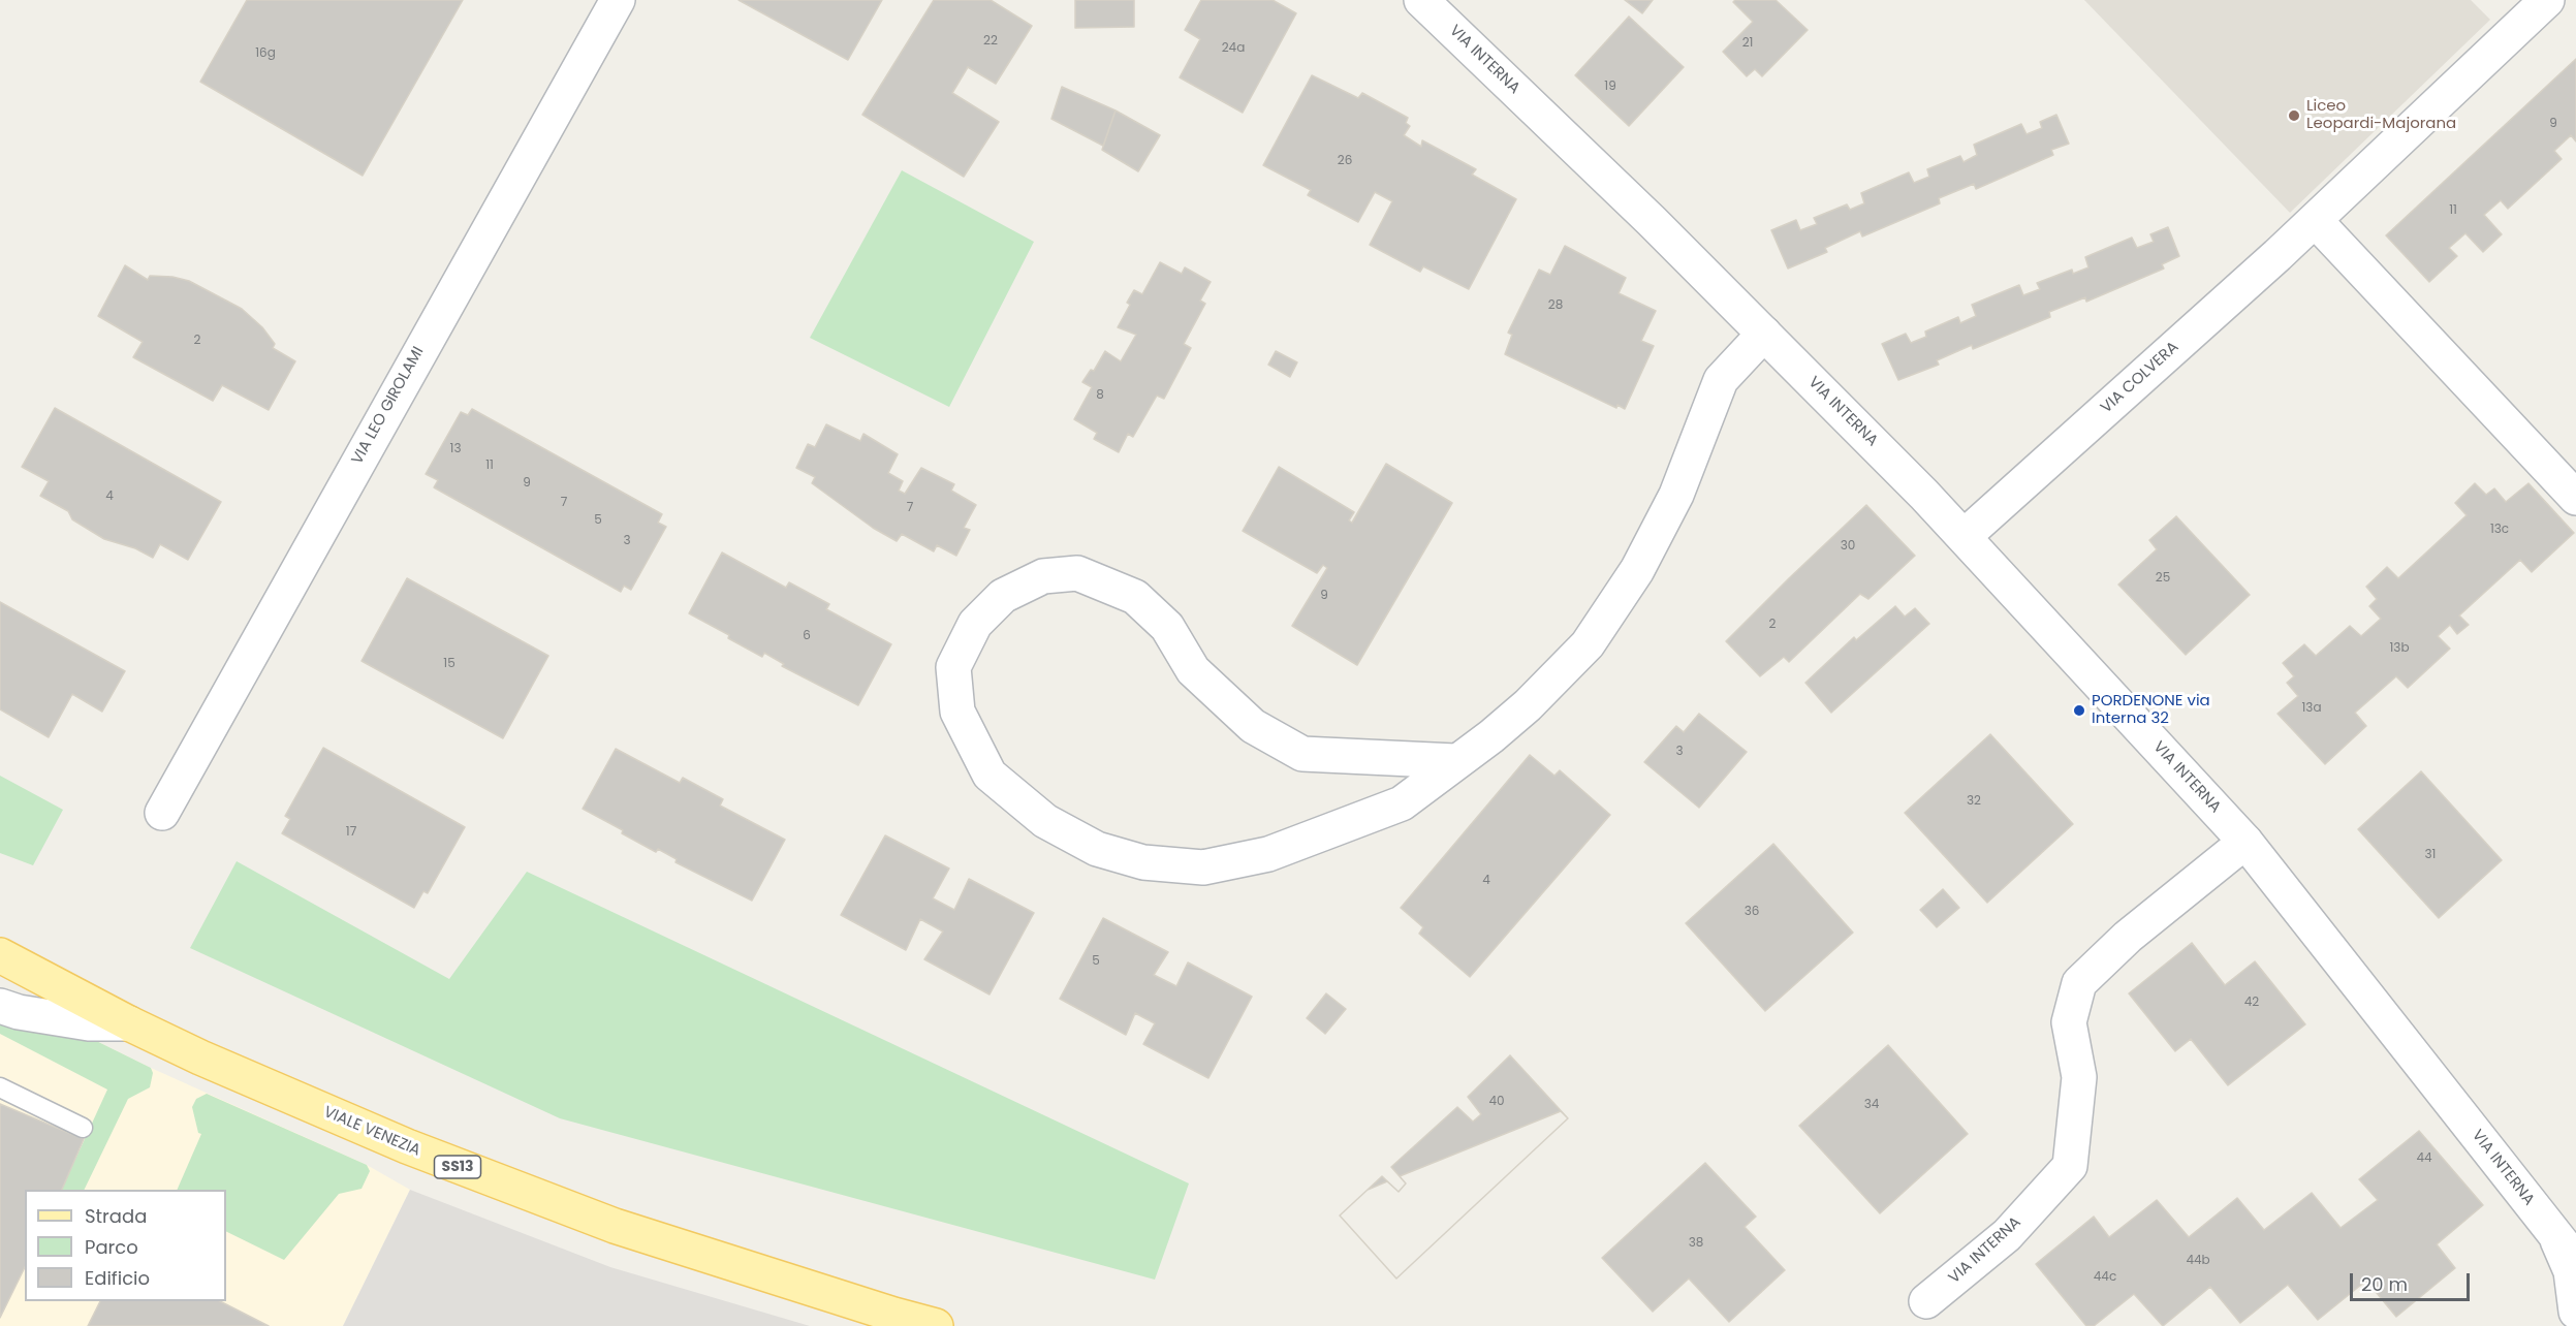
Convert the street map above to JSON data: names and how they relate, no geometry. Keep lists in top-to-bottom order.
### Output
{
  "streets": {
    "main road": ["VIALE VENEZIA", "SS13"],
    "street": ["VIA INTERNA", "VIA COLVERA", "VIA LEO GIROLAMI"]
  },
  "crossings": [
    ["VIA INTERNA", "VIA COLVERA"]
  ],
  "places": ["Liceo Leopardi-Majorana", "PORDENONE via Interna 32"],
  "house_numbers": [
    "22",
    "21",
    "24a",
    "16g",
    "19",
    "9",
    "26",
    "11",
    "28",
    "2",
    "8",
    "13",
    "11",
    "9",
    "4",
    "7",
    "7",
    "5",
    "13c",
    "3",
    "30",
    "25",
    "9",
    "2",
    "6",
    "13b",
    "15",
    "13a",
    "3",
    "32",
    "17",
    "31",
    "4",
    "36",
    "5",
    "42",
    "40",
    "34",
    "44",
    "38",
    "44b",
    "44c"
  ],
  "legend": ["Strada", "Parco", "Edificio"],
  "scale_bar": "20 m"
}
